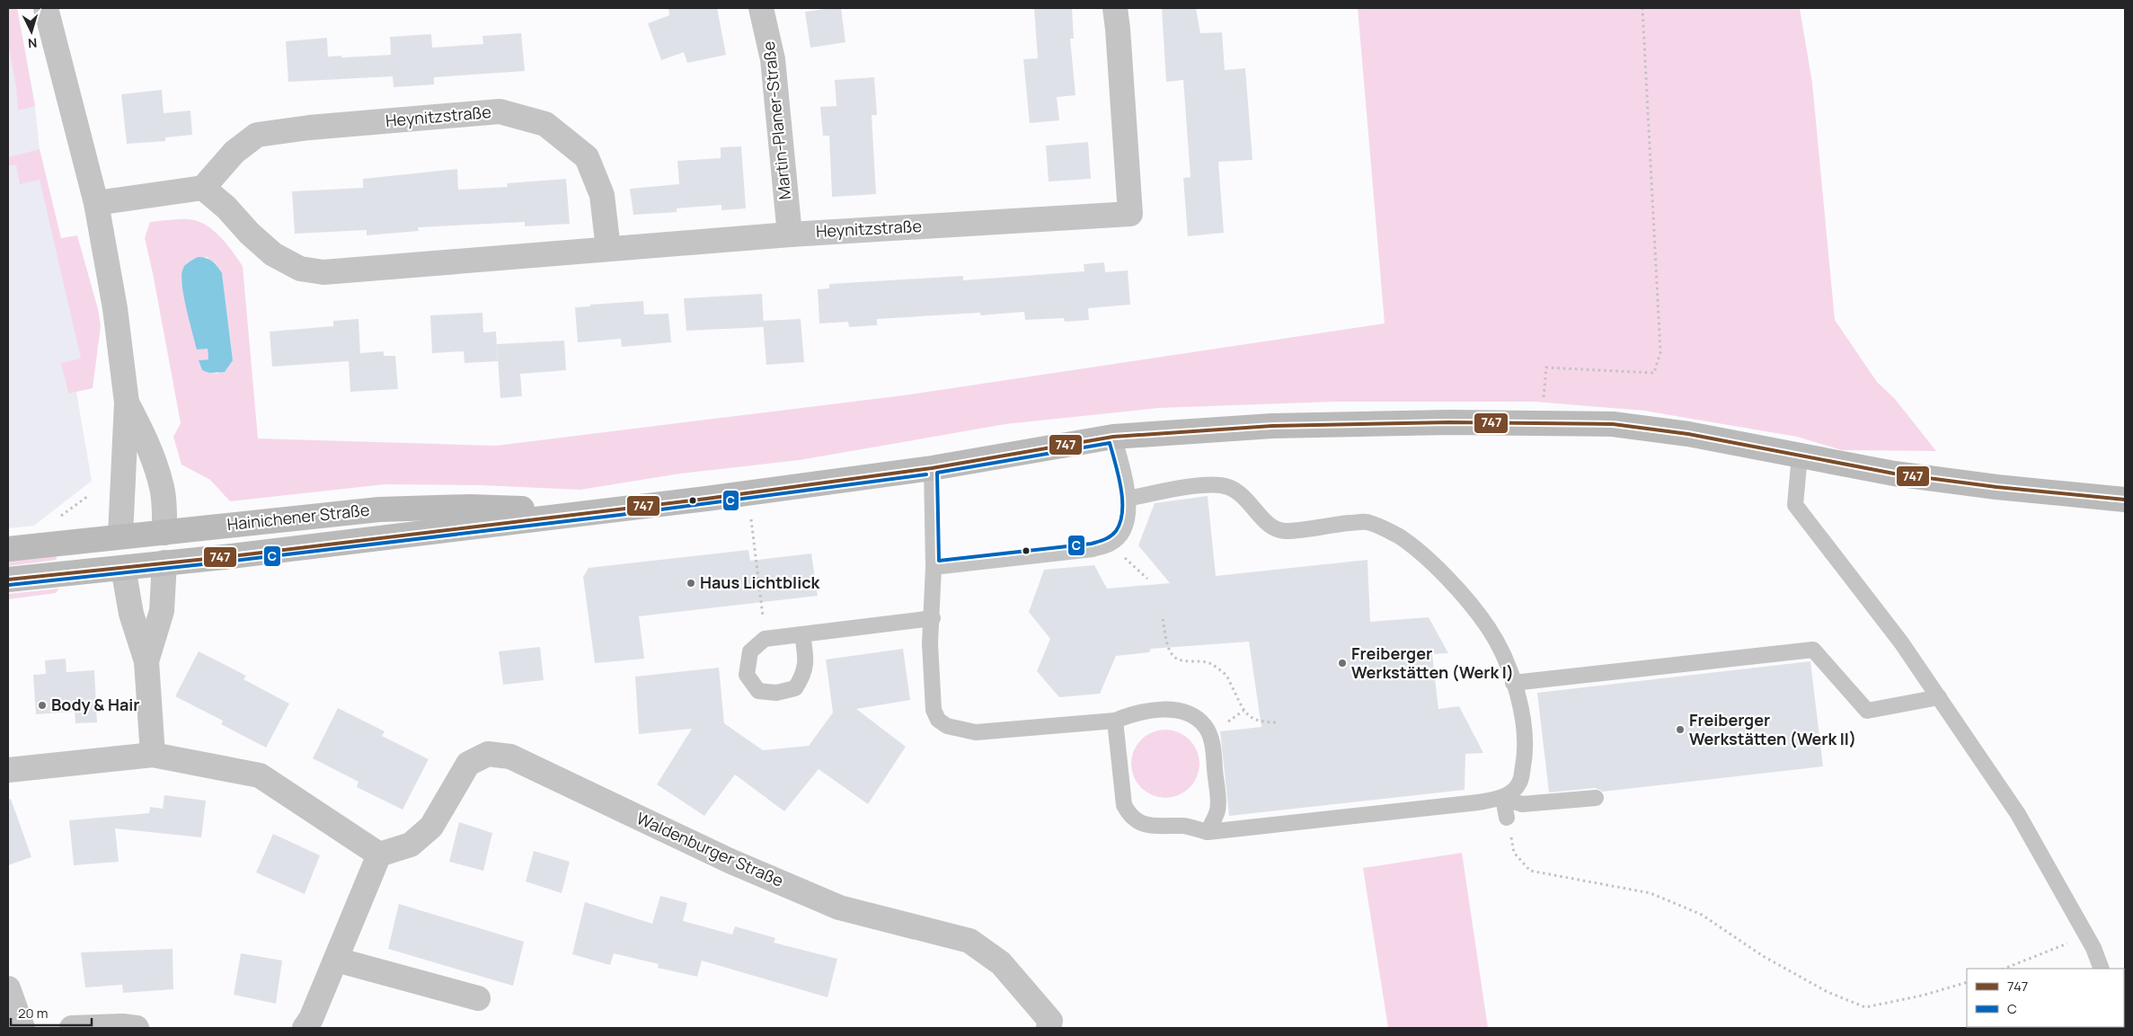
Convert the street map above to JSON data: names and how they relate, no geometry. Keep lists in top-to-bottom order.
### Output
{
  "streets": {
    "main road": ["Hainichener Straße"],
    "street": ["Heynitzstraße", "Martin-Planer-Straße", "Waldenburger Straße"]
  },
  "crossings": [
    ["Heynitzstraße", "Martin-Planer-Straße"]
  ],
  "places": [
    "Haus Lichtblick",
    "Freiberger Werkstätten (Werk I)",
    "Body & Hair",
    "Freiberger Werkstätten (Werk II)"
  ],
  "lines": ["transit line 747", "transit line C"],
  "legend": ["747", "C"],
  "scale_bar": "20 m",
  "north": "bottom"
}
